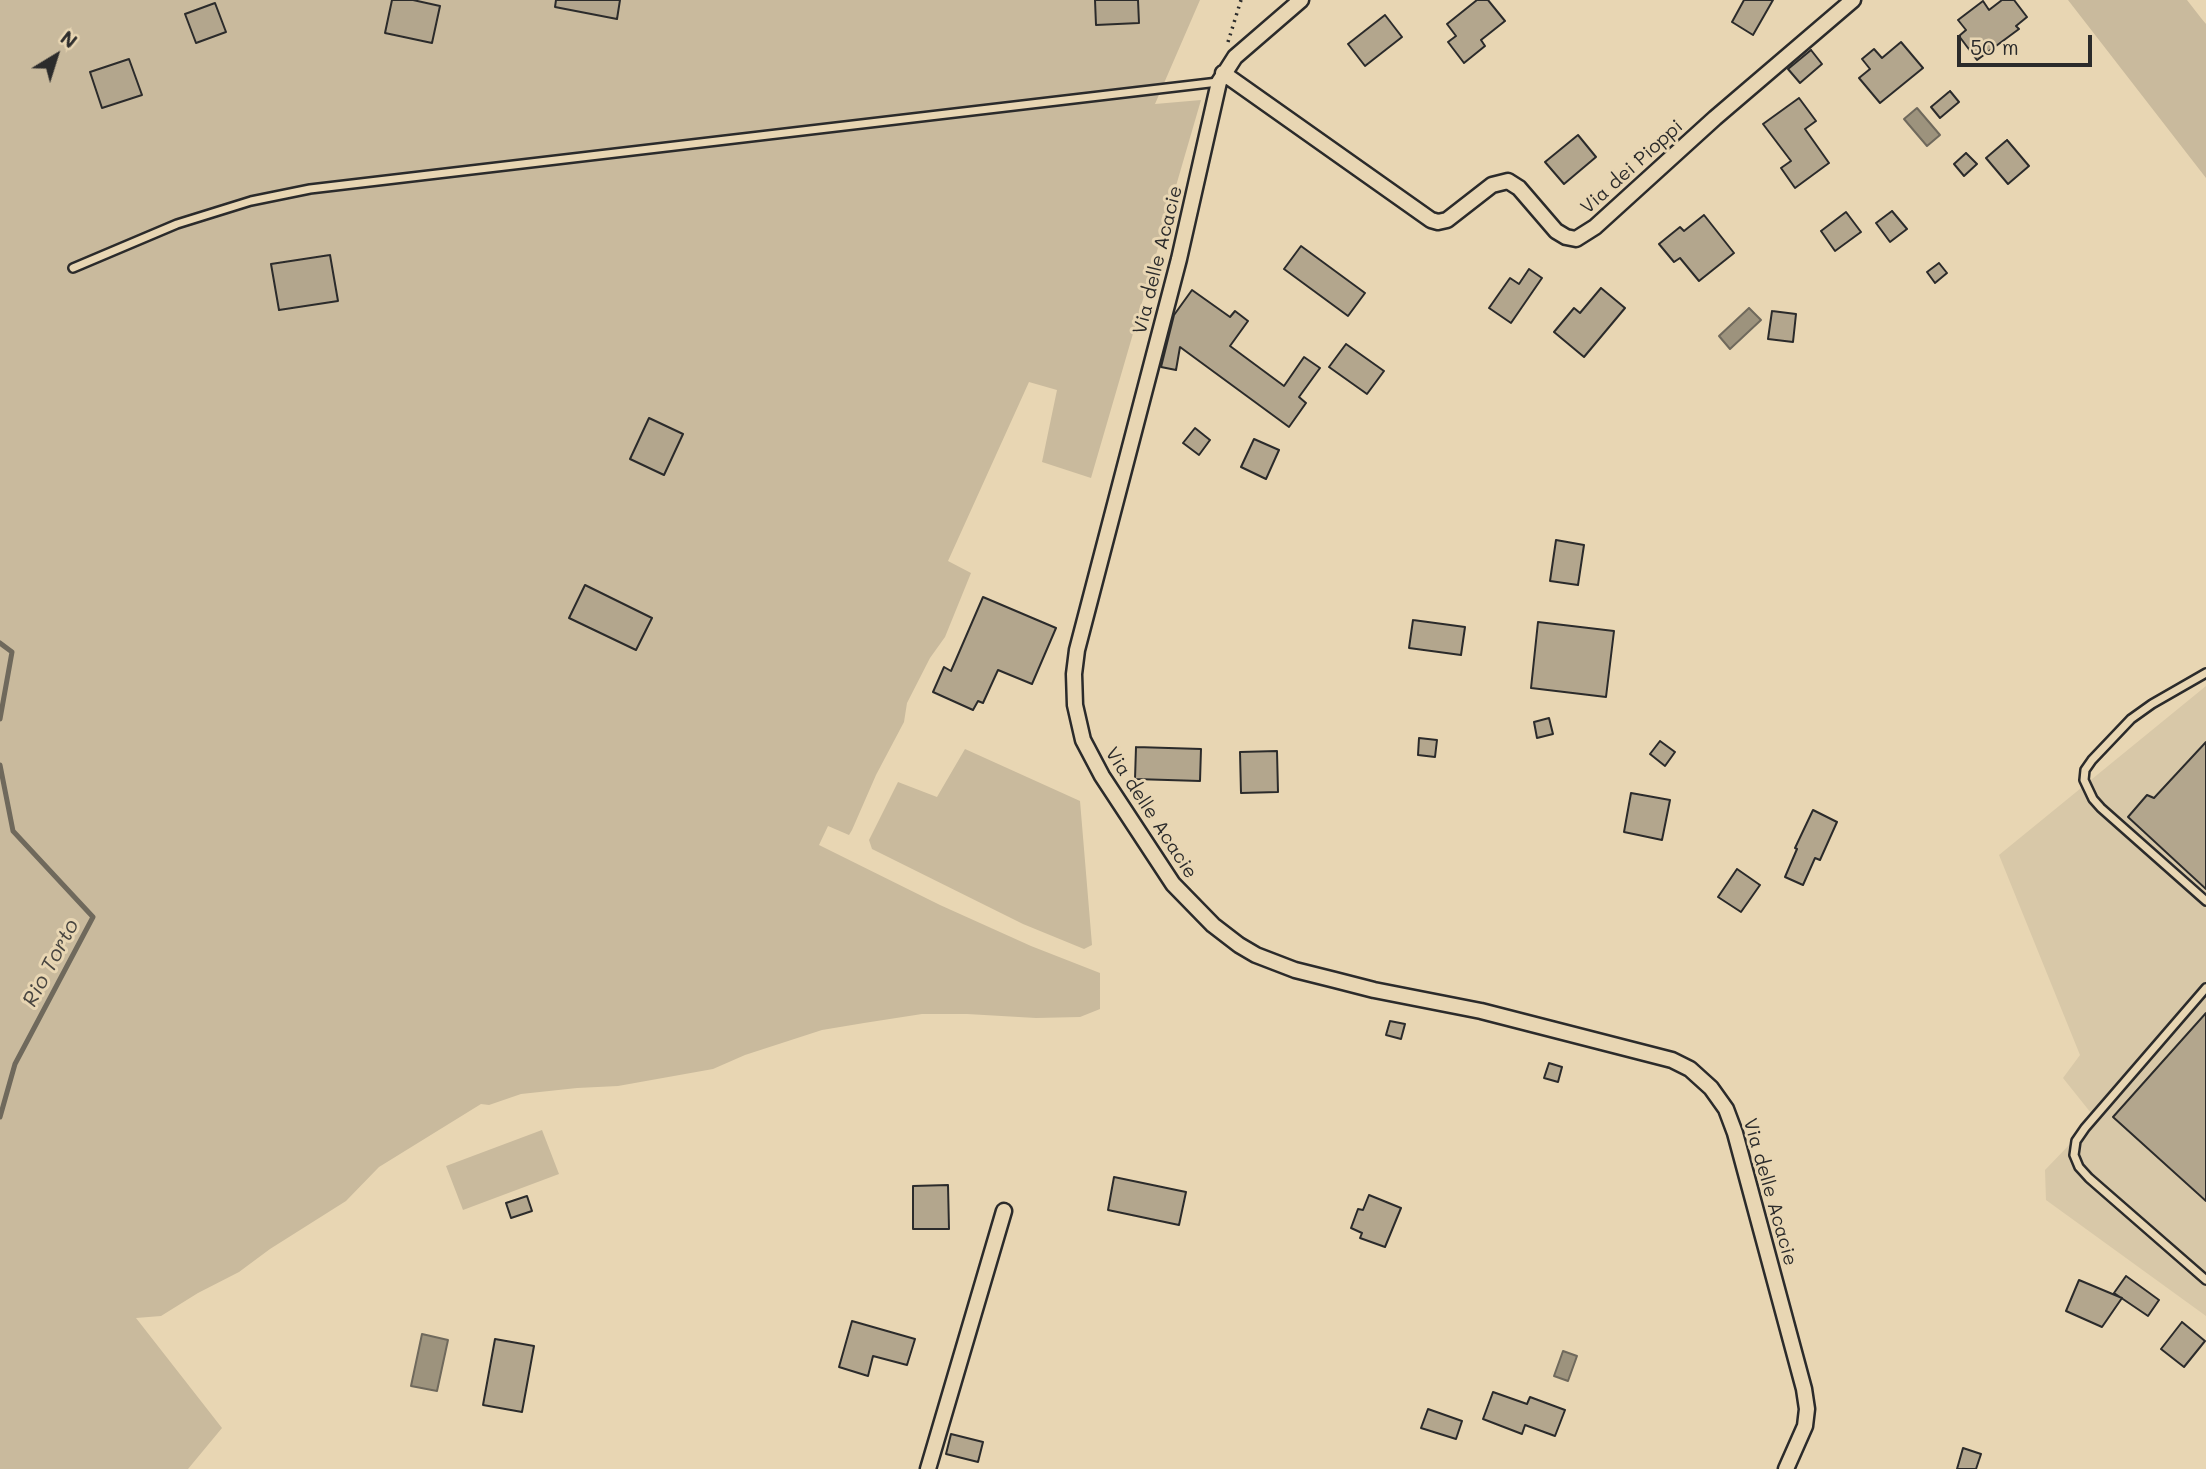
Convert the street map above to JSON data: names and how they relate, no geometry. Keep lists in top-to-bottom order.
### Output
{
  "streets": {
    "street": ["Via dei Pioppi", "Via delle Acacie"]
  },
  "crossings": [
    ["Via dei Pioppi", "Via delle Acacie"]
  ],
  "water": ["Rio Torto"],
  "scale_bar": "50 m",
  "north": "top right"
}
